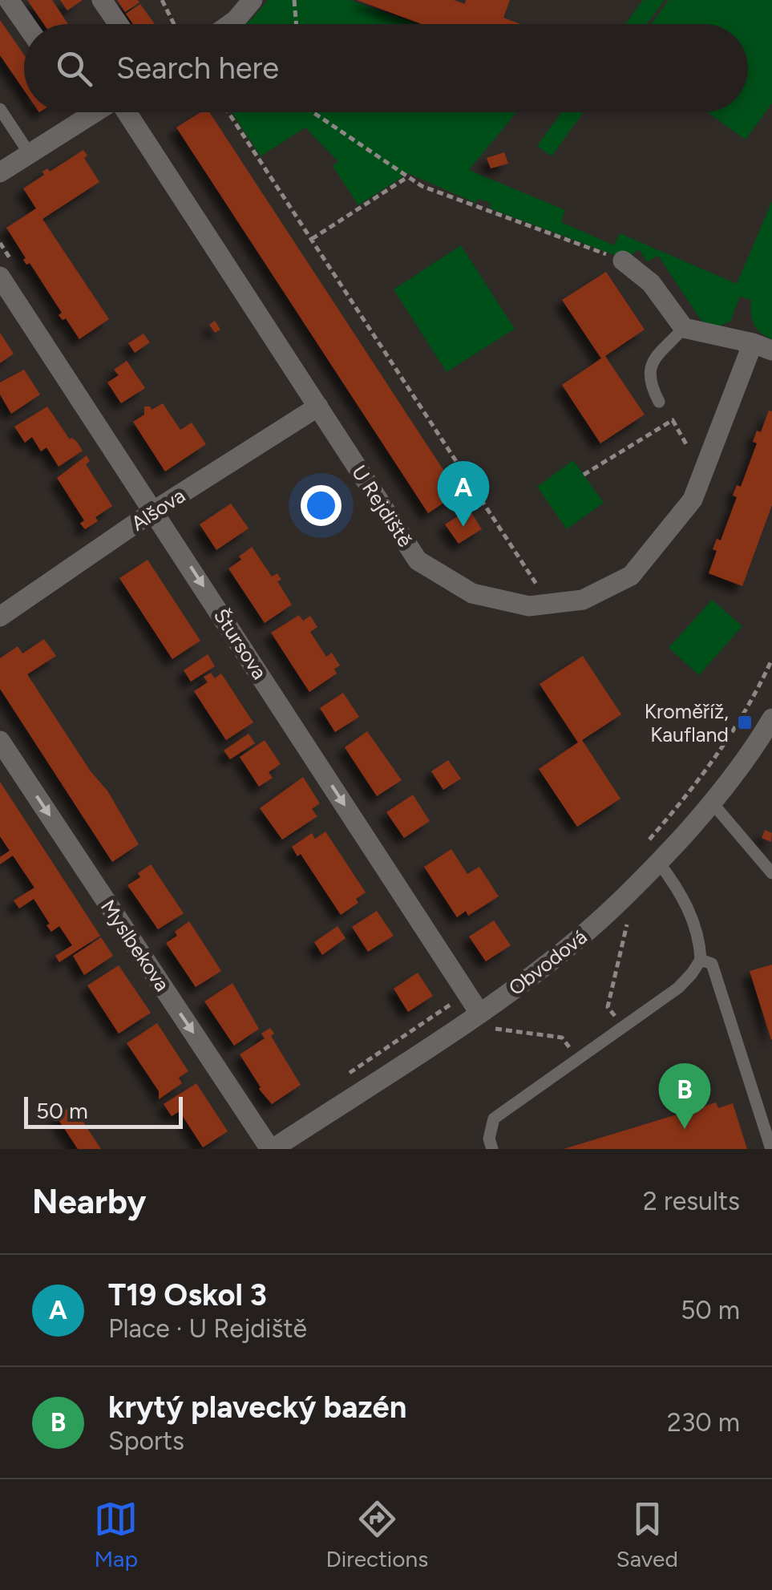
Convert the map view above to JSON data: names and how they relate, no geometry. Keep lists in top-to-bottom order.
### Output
{
  "streets": {
    "street": [
      "U Rejdiště",
      "Alšova",
      "Štursova",
      "Myslbekova",
      "Obvodová"
    ]
  },
  "crossings": [
    ["U Rejdiště", "Alšova"],
    ["Alšova", "Štursova"],
    ["Štursova", "Obvodová"],
    ["Myslbekova", "Obvodová"]
  ],
  "one_way": ["Štursova", "Myslbekova"],
  "places": {
    "transit": ["Kroměříž, Kaufland"]
  },
  "scale_bar": "50 m",
  "page": {
    "search": "Search here",
    "pins": ["A", "B"],
    "scale": "50 m",
    "heading": ["Nearby", "2 results"],
    "list": [
      {
        "mark": "A",
        "name": "T19 Oskol 3",
        "note": "Place · U Rejdiště",
        "value": "50 m"
      },
      {
        "mark": "B",
        "name": "krytý plavecký bazén",
        "note": "Sports",
        "value": "230 m"
      }
    ],
    "nav": ["Map", "Directions", "Saved"]
  }
}
